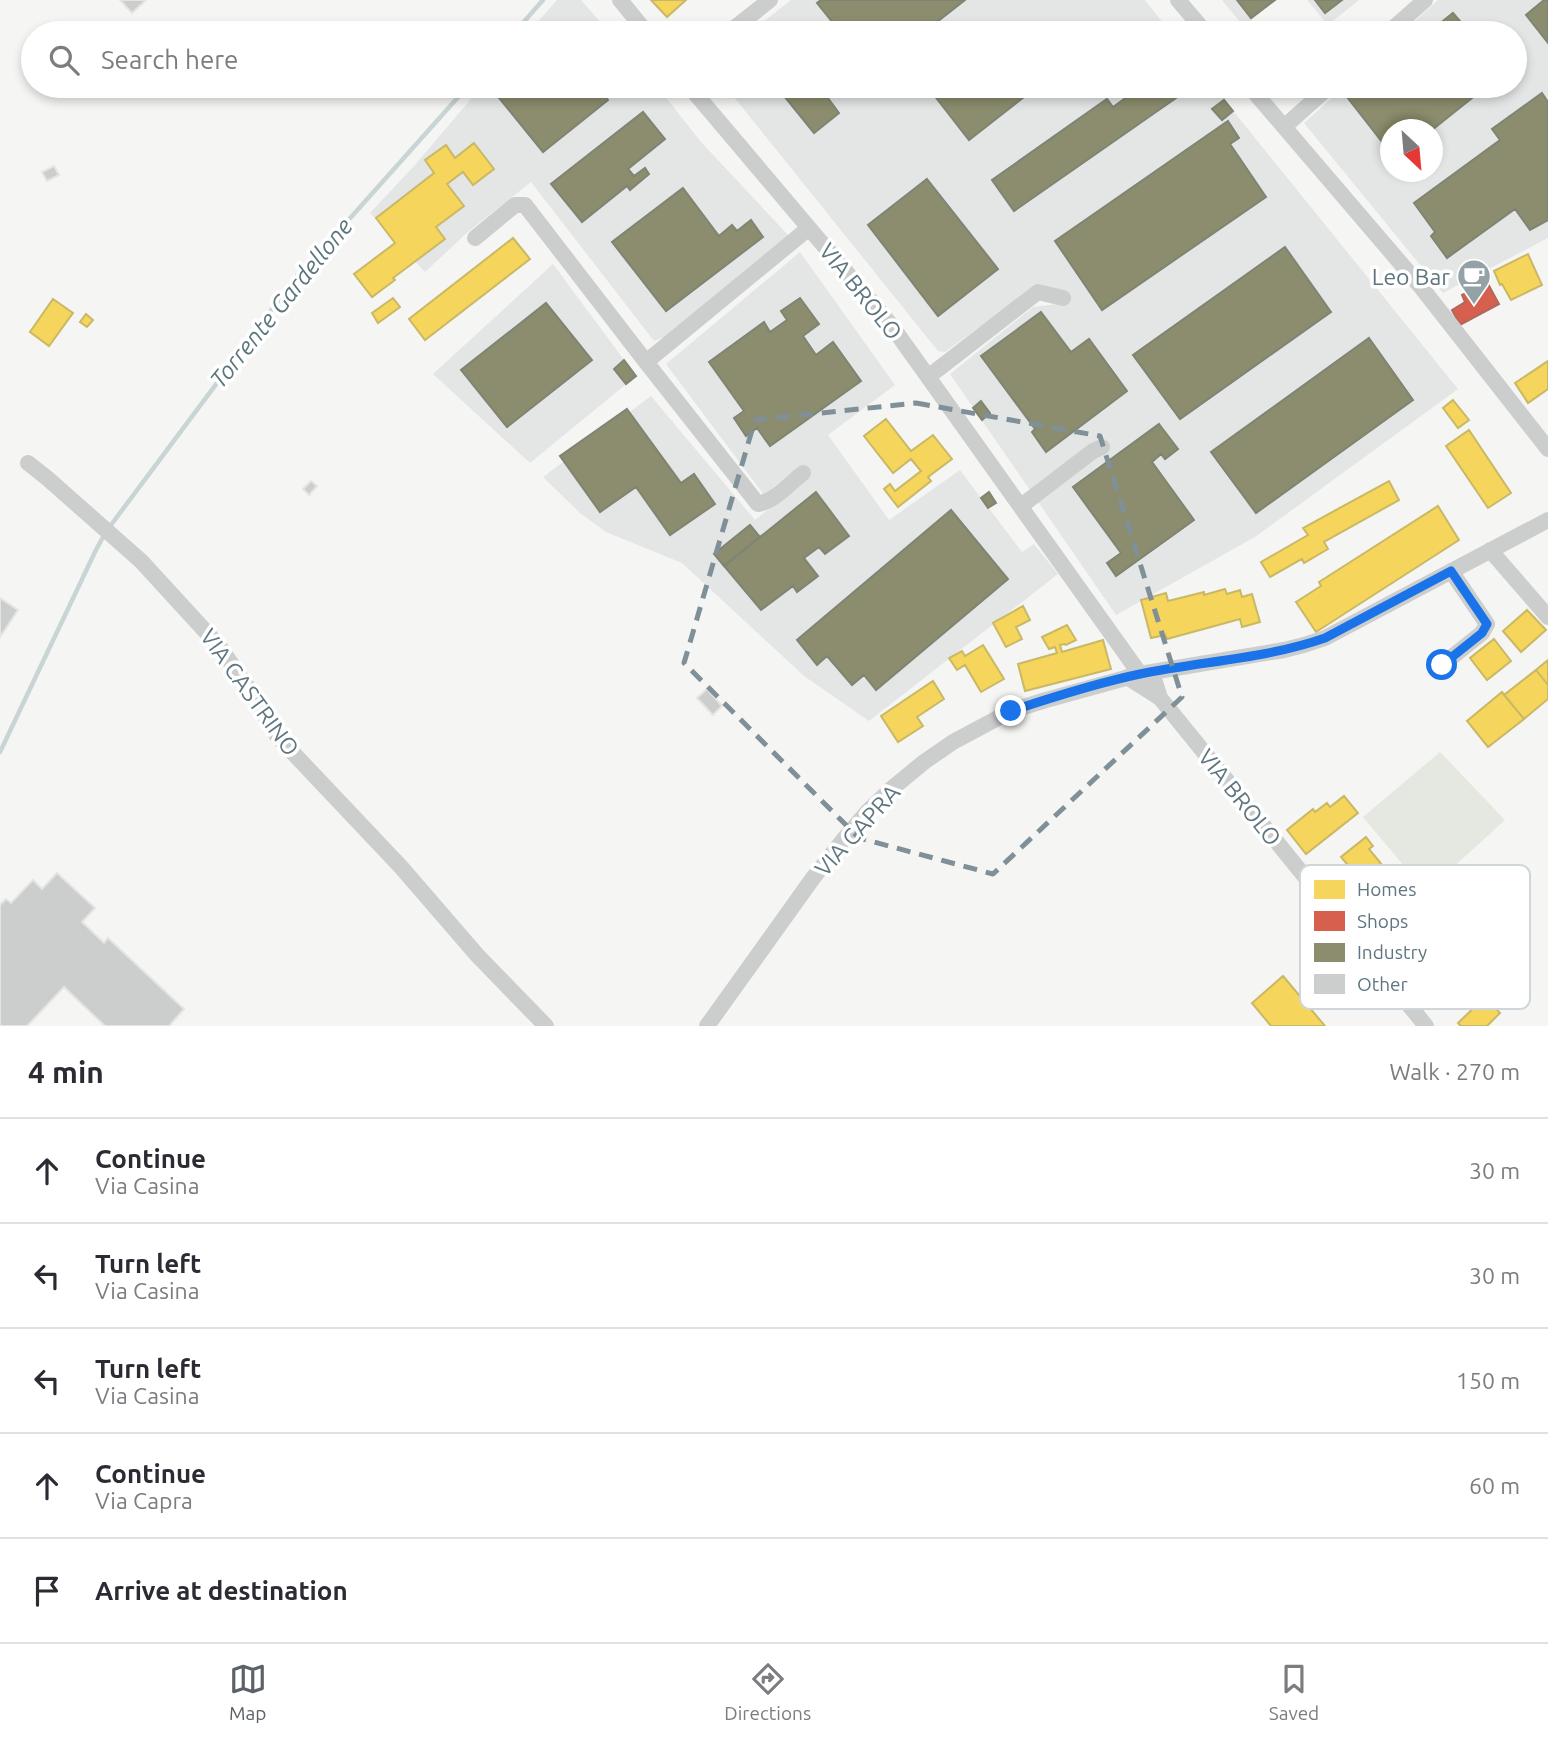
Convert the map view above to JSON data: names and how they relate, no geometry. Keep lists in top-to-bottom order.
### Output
{
  "streets": {
    "street": ["VIA BROLO", "VIA CASTRINO", "VIA CAPRA"]
  },
  "crossings": [
    ["VIA BROLO", "VIA CAPRA"]
  ],
  "water": ["Torrente Gardellone"],
  "places": {
    "cafe": ["Leo Bar"]
  },
  "legend": [
    "Homes",
    "Shops",
    "Industry",
    "Other"
  ],
  "north": "bottom right",
  "page": {
    "search": "Search here",
    "heading": ["4 min", "Walk · 270 m"],
    "list": [
      ["Continue", "Via Casina", "30 m"],
      ["Turn left", "Via Casina", "30 m"],
      ["Turn left", "Via Casina", "150 m"],
      ["Continue", "Via Capra", "60 m"],
      "Arrive at destination"
    ],
    "nav": ["Map", "Directions", "Saved"]
  }
}
